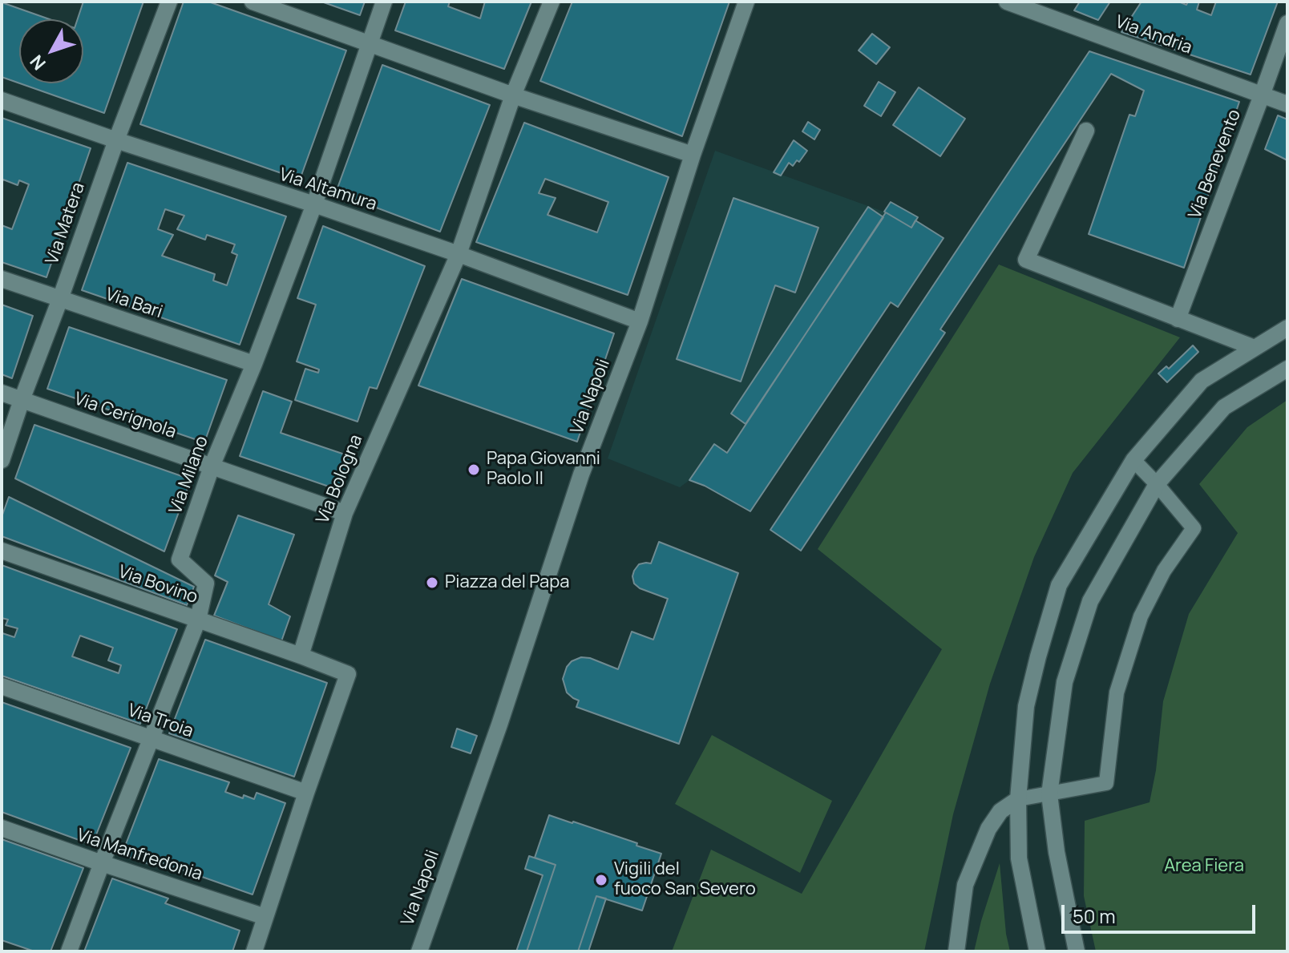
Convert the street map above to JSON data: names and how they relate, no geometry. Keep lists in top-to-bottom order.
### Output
{
  "streets": {
    "street": [
      "Via Andria",
      "Via Benevento",
      "Via Altamura",
      "Via Matera",
      "Via Bari",
      "Via Napoli",
      "Via Cerignola",
      "Via Milano",
      "Via Bologna",
      "Via Bovino",
      "Via Troia",
      "Via Manfredonia"
    ]
  },
  "crossings": [
    ["Via Andria", "Via Benevento"],
    ["Via Altamura", "Via Matera"],
    ["Via Altamura", "Via Napoli"],
    ["Via Altamura", "Via Milano"],
    ["Via Altamura", "Via Bologna"],
    ["Via Matera", "Via Bari"],
    ["Via Matera", "Via Cerignola"],
    ["Via Bari", "Via Milano"],
    ["Via Cerignola", "Via Milano"],
    ["Via Cerignola", "Via Bologna"],
    ["Via Milano", "Via Bovino"],
    ["Via Milano", "Via Troia"],
    ["Via Milano", "Via Manfredonia"],
    ["Via Bologna", "Via Bovino"]
  ],
  "parks": ["Area Fiera"],
  "places": ["Papa Giovanni Paolo II", "Piazza del Papa", "Vigili del fuoco San Severo"],
  "scale_bar": "50 m",
  "north": "bottom left"
}
